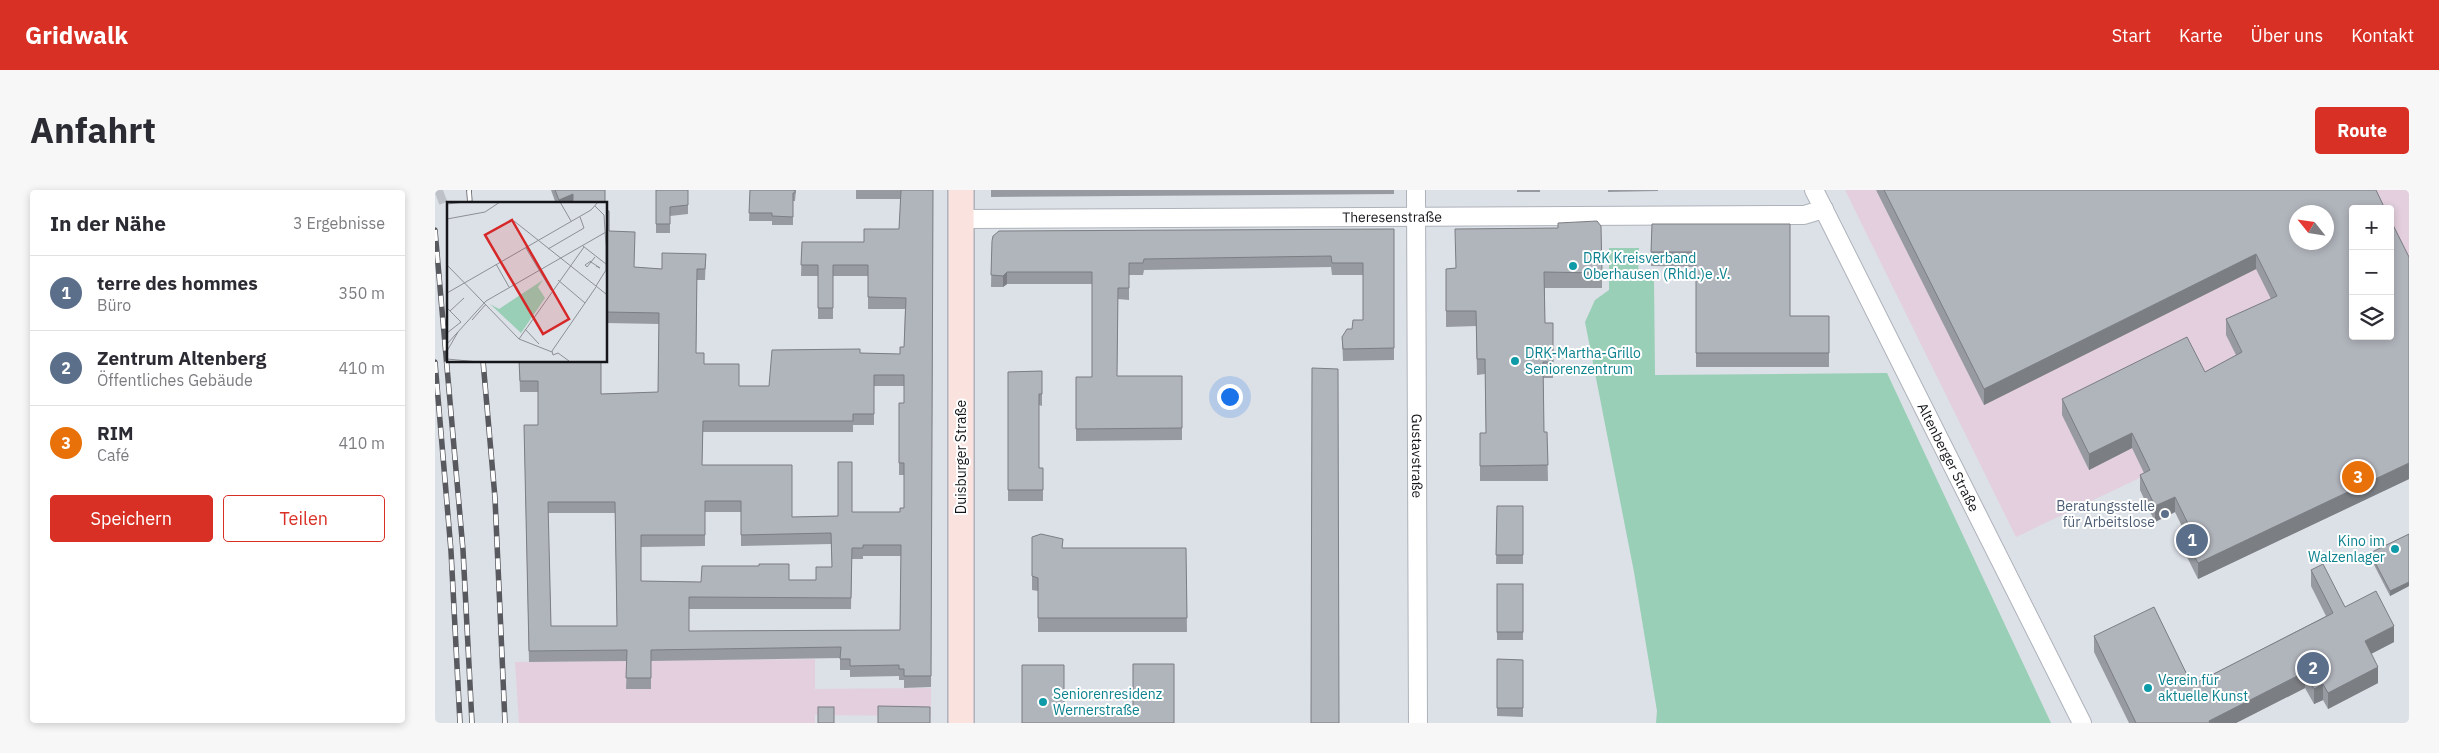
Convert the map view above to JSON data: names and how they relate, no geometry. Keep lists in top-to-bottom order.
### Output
{
  "streets": {
    "main road": ["Duisburger Straße"],
    "street": ["Theresenstraße", "Gustavstraße", "Altenberger Straße"]
  },
  "crossings": [
    ["Theresenstraße", "Gustavstraße"],
    ["Theresenstraße", "Altenberger Straße"],
    ["Theresenstraße", "Duisburger Straße"]
  ],
  "places": [
    "DRK Kreisverband Oberhausen (Rhld.)e .V.",
    "DRK-Martha-Grillo Seniorenzentrum",
    "Beratungsstelle für Arbeitslose",
    "Kino im Walzenlager",
    "Verein für aktuelle Kunst",
    "Seniorenresidenz Wernerstraße"
  ],
  "north": "top left",
  "page": {
    "header": "Gridwalk",
    "nav": [
      "Start",
      "Karte",
      "Über uns",
      "Kontakt"
    ],
    "title": "Anfahrt",
    "buttons": [
      "Route",
      ["Speichern", "Teilen"]
    ],
    "heading": ["In der Nähe", "3 Ergebnisse"],
    "map_buttons": ["+", "−"],
    "list": [
      {
        "mark": "1",
        "name": "terre des hommes",
        "note": "Büro",
        "value": "350 m"
      },
      {
        "mark": "2",
        "name": "Zentrum Altenberg",
        "note": "Öffentliches Gebäude",
        "value": "410 m"
      },
      {
        "mark": "3",
        "name": "RIM",
        "note": "Café",
        "value": "410 m"
      }
    ],
    "pins": ["3", "1", "2"]
  }
}
